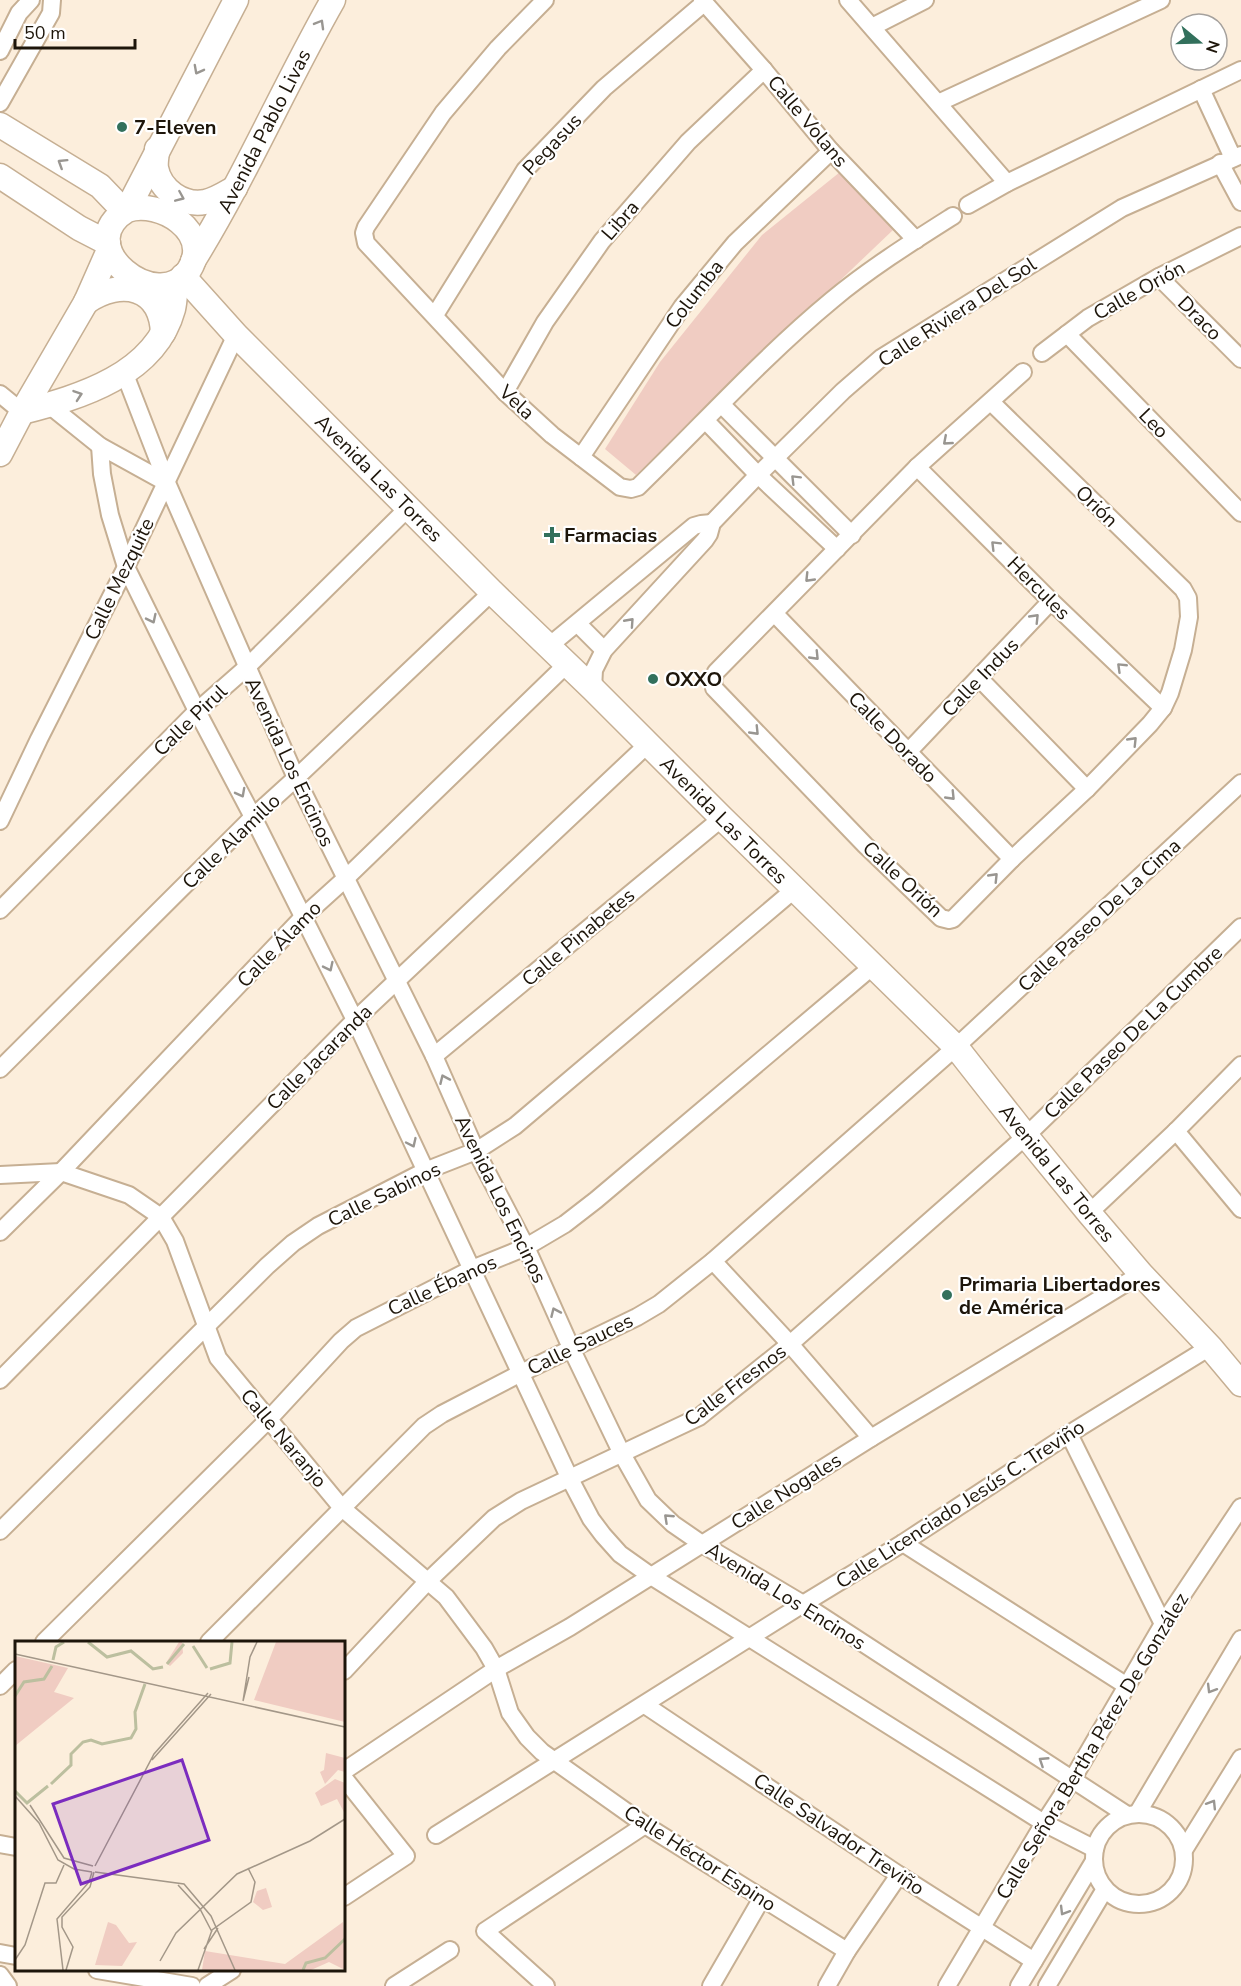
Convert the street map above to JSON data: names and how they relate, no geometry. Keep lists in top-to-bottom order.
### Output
{
  "streets": {
    "street": [
      "Calle Volans",
      "Avenida Pablo Livas",
      "Pegasus",
      "Libra",
      "Calle Orión",
      "Columba",
      "Calle Riviera Del Sol",
      "Draco",
      "Vela",
      "Leo",
      "Avenida Las Torres",
      "Orión",
      "Calle Mezquite",
      "Hercules",
      "Calle Indus",
      "Calle Pirul",
      "Calle Dorado",
      "Avenida Los Encinos",
      "Calle Alamillo",
      "Calle Paseo De La Cima",
      "Calle Pinabetes",
      "Calle Álamo",
      "Calle Paseo De La Cumbre",
      "Calle Jacaranda",
      "Calle Sabinos",
      "Calle Ébanos",
      "Calle Sauces",
      "Calle Fresnos",
      "Calle Naranjo",
      "Calle Nogales",
      "Calle Licenciado Jesús C. Treviño",
      "Calle Señora Bertha Pérez De González",
      "Calle Salvador Treviño",
      "Calle Héctor Espino"
    ]
  },
  "crossings": [
    ["Calle Volans", "Pegasus"],
    ["Calle Volans", "Libra"],
    ["Calle Volans", "Columba"],
    ["Calle Volans", "Vela"],
    ["Avenida Pablo Livas", "Avenida Las Torres"],
    ["Avenida Pablo Livas", "Avenida Los Encinos"],
    ["Pegasus", "Vela"],
    ["Libra", "Vela"],
    ["Calle Orión", "Draco"],
    ["Calle Orión", "Leo"],
    ["Calle Orión", "Orión"],
    ["Calle Orión", "Hercules"],
    ["Calle Orión", "Calle Dorado"],
    ["Columba", "Vela"],
    ["Calle Riviera Del Sol", "Avenida Las Torres"],
    ["Avenida Las Torres", "Calle Mezquite"],
    ["Avenida Las Torres", "Calle Pirul"],
    ["Avenida Las Torres", "Calle Alamillo"],
    ["Avenida Las Torres", "Calle Paseo De La Cima"],
    ["Avenida Las Torres", "Calle Pinabetes"],
    ["Avenida Las Torres", "Calle Álamo"],
    ["Avenida Las Torres", "Calle Paseo De La Cumbre"],
    ["Avenida Las Torres", "Calle Jacaranda"],
    ["Avenida Las Torres", "Calle Sabinos"],
    ["Avenida Las Torres", "Calle Ébanos"],
    ["Avenida Las Torres", "Calle Sauces"],
    ["Avenida Las Torres", "Calle Fresnos"],
    ["Avenida Las Torres", "Calle Nogales"],
    ["Avenida Las Torres", "Calle Licenciado Jesús C. Treviño"],
    ["Calle Mezquite", "Avenida Los Encinos"],
    ["Hercules", "Calle Indus"],
    ["Calle Indus", "Calle Dorado"],
    ["Calle Pirul", "Avenida Los Encinos"],
    ["Avenida Los Encinos", "Calle Alamillo"],
    ["Avenida Los Encinos", "Calle Pinabetes"],
    ["Avenida Los Encinos", "Calle Álamo"],
    ["Avenida Los Encinos", "Calle Jacaranda"],
    ["Avenida Los Encinos", "Calle Sabinos"],
    ["Avenida Los Encinos", "Calle Ébanos"],
    ["Avenida Los Encinos", "Calle Sauces"],
    ["Avenida Los Encinos", "Calle Fresnos"],
    ["Avenida Los Encinos", "Calle Nogales"],
    ["Avenida Los Encinos", "Calle Licenciado Jesús C. Treviño"],
    ["Avenida Los Encinos", "Calle Señora Bertha Pérez De González"],
    ["Calle Paseo De La Cima", "Calle Sauces"],
    ["Calle Álamo", "Calle Naranjo"],
    ["Calle Paseo De La Cumbre", "Calle Fresnos"],
    ["Calle Jacaranda", "Calle Naranjo"],
    ["Calle Sabinos", "Calle Naranjo"],
    ["Calle Ébanos", "Calle Naranjo"],
    ["Calle Sauces", "Calle Naranjo"],
    ["Calle Fresnos", "Calle Naranjo"],
    ["Calle Naranjo", "Calle Nogales"],
    ["Calle Naranjo", "Calle Licenciado Jesús C. Treviño"],
    ["Calle Naranjo", "Calle Héctor Espino"],
    ["Calle Licenciado Jesús C. Treviño", "Calle Salvador Treviño"],
    ["Calle Licenciado Jesús C. Treviño", "Calle Héctor Espino"],
    ["Calle Señora Bertha Pérez De González", "Calle Salvador Treviño"]
  ],
  "one_way": ["Calle Indus"],
  "places": {
    "other": ["7-Eleven", "OXXO", "Primaria Libertadores de América"],
    "health": ["Farmacias"]
  },
  "scale_bar": "50 m",
  "north": "right"
}
